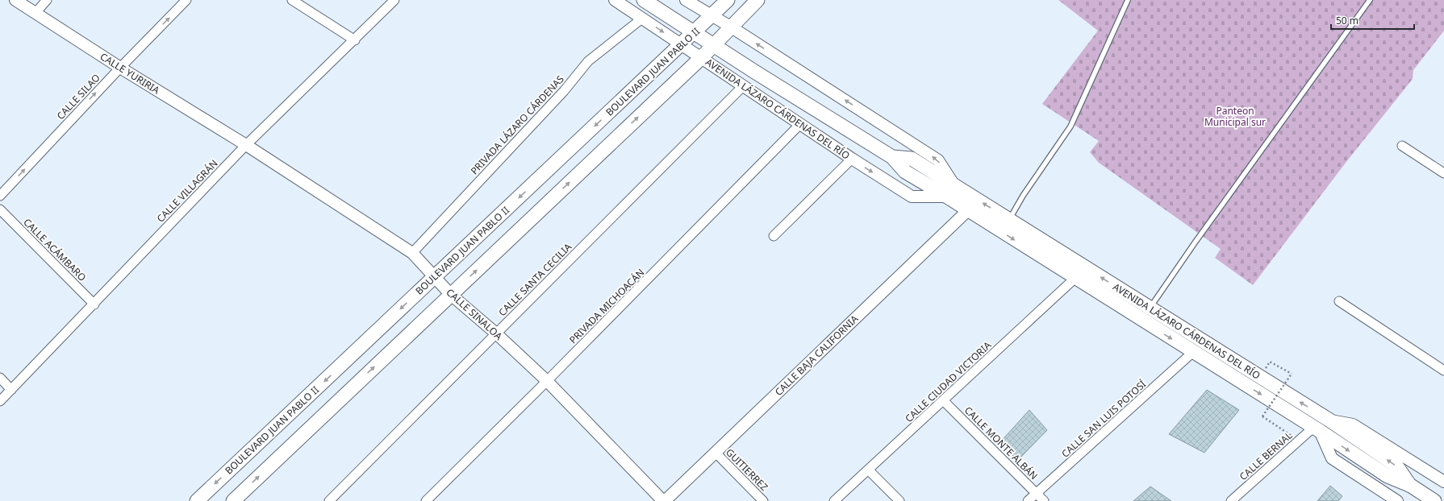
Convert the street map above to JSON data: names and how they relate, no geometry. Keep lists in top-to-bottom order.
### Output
{
  "streets": {
    "main road": ["BOULEVARD JUAN PABLO II", "AVENIDA LÁZARO CÁRDENAS DEL RÍO"],
    "street": [
      "CALLE YURIRIA",
      "CALLE SILAO",
      "PRIVADA LÁZARO CÁRDENAS",
      "CALLE VILLAGRÁN",
      "CALLE ACÁMBARO",
      "CALLE SANTA CECILIA",
      "PRIVADA MICHOACÁN",
      "CALLE SINALOA",
      "CALLE BAJA CALIFORNIA",
      "CALLE CIUDAD VICTORIA",
      "CALLE SAN LUIS POTOSÍ",
      "CALLE MONTE ALBÁN",
      "CALLE BERNAL",
      "GUITIERREZ"
    ]
  },
  "crossings": [
    ["BOULEVARD JUAN PABLO II", "AVENIDA LÁZARO CÁRDENAS DEL RÍO"],
    ["BOULEVARD JUAN PABLO II", "CALLE SINALOA"],
    ["CALLE YURIRIA", "CALLE SILAO"],
    ["CALLE YURIRIA", "CALLE VILLAGRÁN"],
    ["CALLE YURIRIA", "CALLE SINALOA"],
    ["AVENIDA LÁZARO CÁRDENAS DEL RÍO", "PRIVADA LÁZARO CÁRDENAS"],
    ["AVENIDA LÁZARO CÁRDENAS DEL RÍO", "CALLE SANTA CECILIA"],
    ["AVENIDA LÁZARO CÁRDENAS DEL RÍO", "PRIVADA MICHOACÁN"],
    ["AVENIDA LÁZARO CÁRDENAS DEL RÍO", "CALLE BAJA CALIFORNIA"],
    ["AVENIDA LÁZARO CÁRDENAS DEL RÍO", "CALLE CIUDAD VICTORIA"],
    ["AVENIDA LÁZARO CÁRDENAS DEL RÍO", "CALLE SAN LUIS POTOSÍ"],
    ["AVENIDA LÁZARO CÁRDENAS DEL RÍO", "CALLE BERNAL"],
    ["PRIVADA LÁZARO CÁRDENAS", "CALLE SINALOA"],
    ["CALLE VILLAGRÁN", "CALLE ACÁMBARO"],
    ["CALLE VILLAGRÁN", "CALLE SINALOA"],
    ["CALLE SANTA CECILIA", "CALLE SINALOA"],
    ["PRIVADA MICHOACÁN", "CALLE SINALOA"],
    ["CALLE SINALOA", "CALLE BAJA CALIFORNIA"],
    ["CALLE BAJA CALIFORNIA", "GUITIERREZ"],
    ["CALLE CIUDAD VICTORIA", "CALLE MONTE ALBÁN"],
    ["CALLE SAN LUIS POTOSÍ", "CALLE MONTE ALBÁN"]
  ],
  "one_way": ["CALLE SILAO"],
  "parks": ["Panteon Municipal sur"],
  "scale_bar": "50 m"
}
